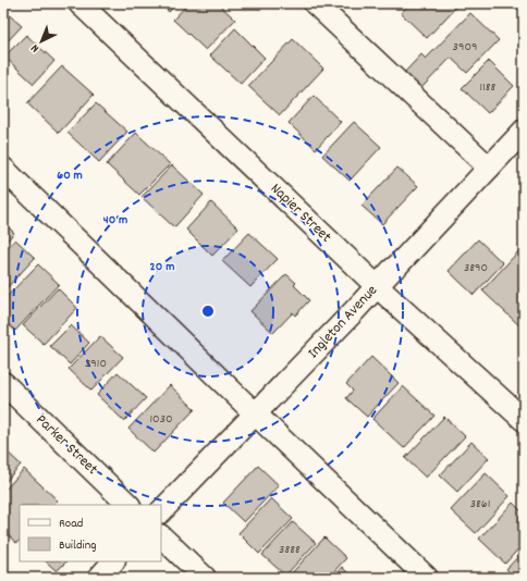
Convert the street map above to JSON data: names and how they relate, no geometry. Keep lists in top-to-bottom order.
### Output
{
  "streets": {
    "street": ["Napier Street", "Ingleton Avenue", "Parker Street"]
  },
  "crossings": [
    ["Napier Street", "Ingleton Avenue"]
  ],
  "house_numbers": [
    "3909",
    "1188",
    "3890",
    "3910",
    "1030",
    "3861",
    "3888"
  ],
  "legend": ["Road", "Building"],
  "north": "bottom left",
  "rings": ["60 m", "40 m", "20 m"]
}
